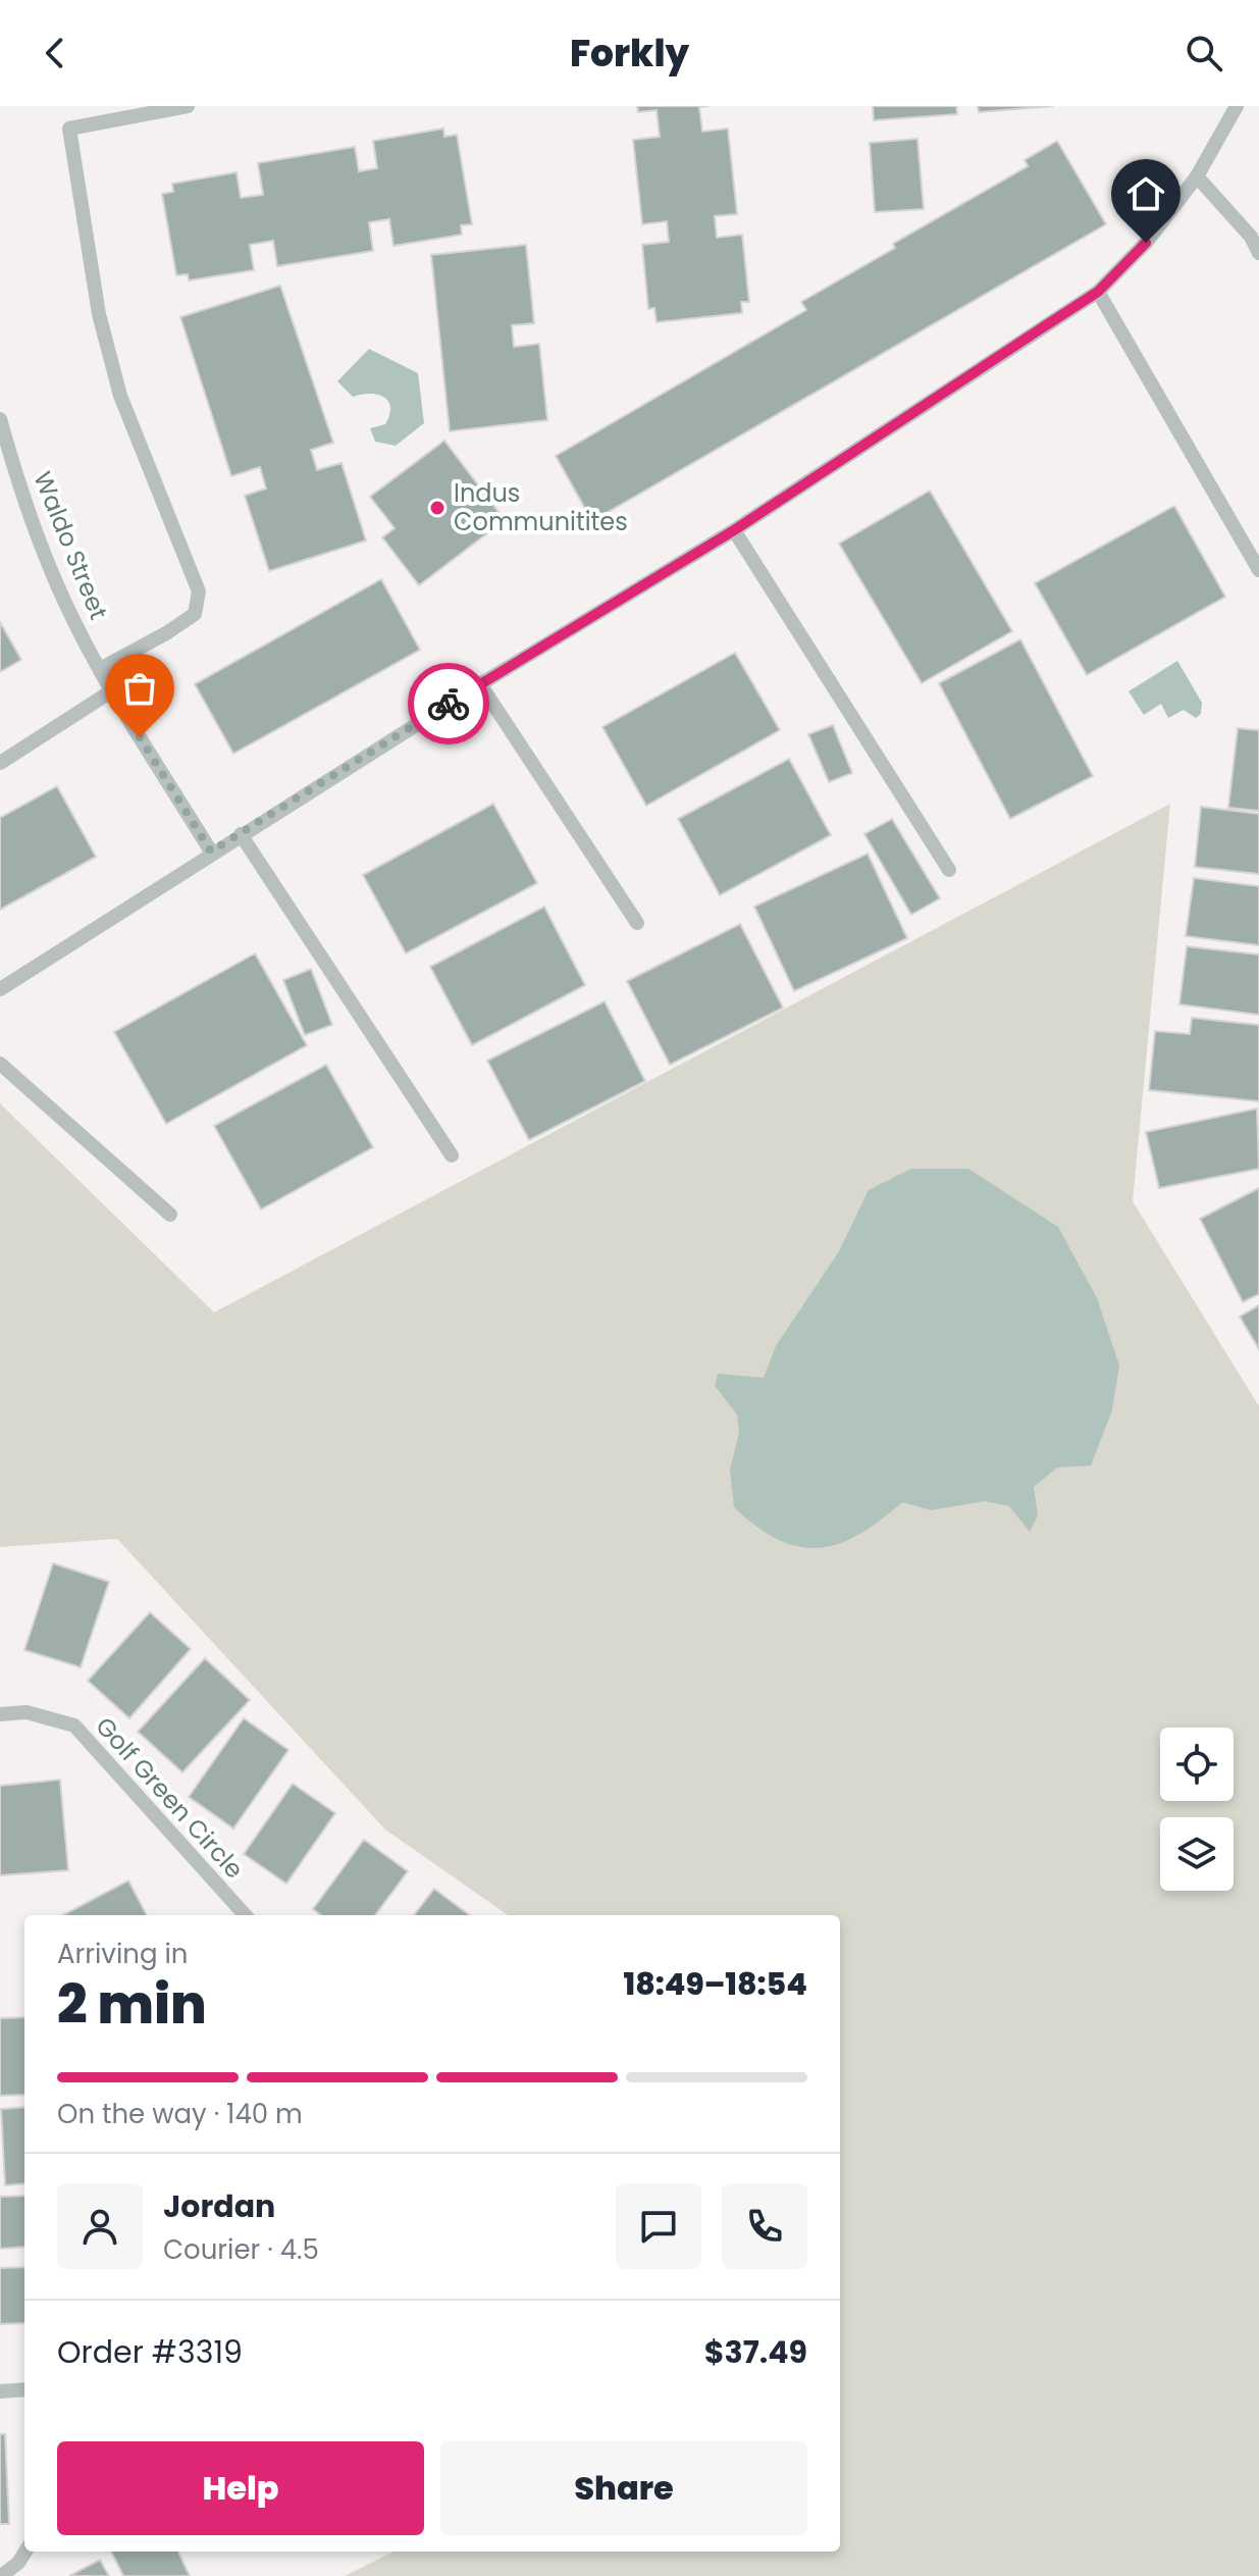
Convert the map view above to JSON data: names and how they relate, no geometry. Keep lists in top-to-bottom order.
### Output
{
  "streets": {
    "street": ["Waldo Street", "Golf Green Circle"]
  },
  "places": ["Indus Communitites"],
  "page": {
    "header": "Forkly",
    "heading": ["2 min", "Arriving in", "18:49–18:54"],
    "panel": [
      "Jordan",
      "Courier · 4.5",
      "Order #3319",
      "$37.49"
    ],
    "bar": "On the way · 140 m",
    "buttons": ["Help", "Share"]
  }
}
